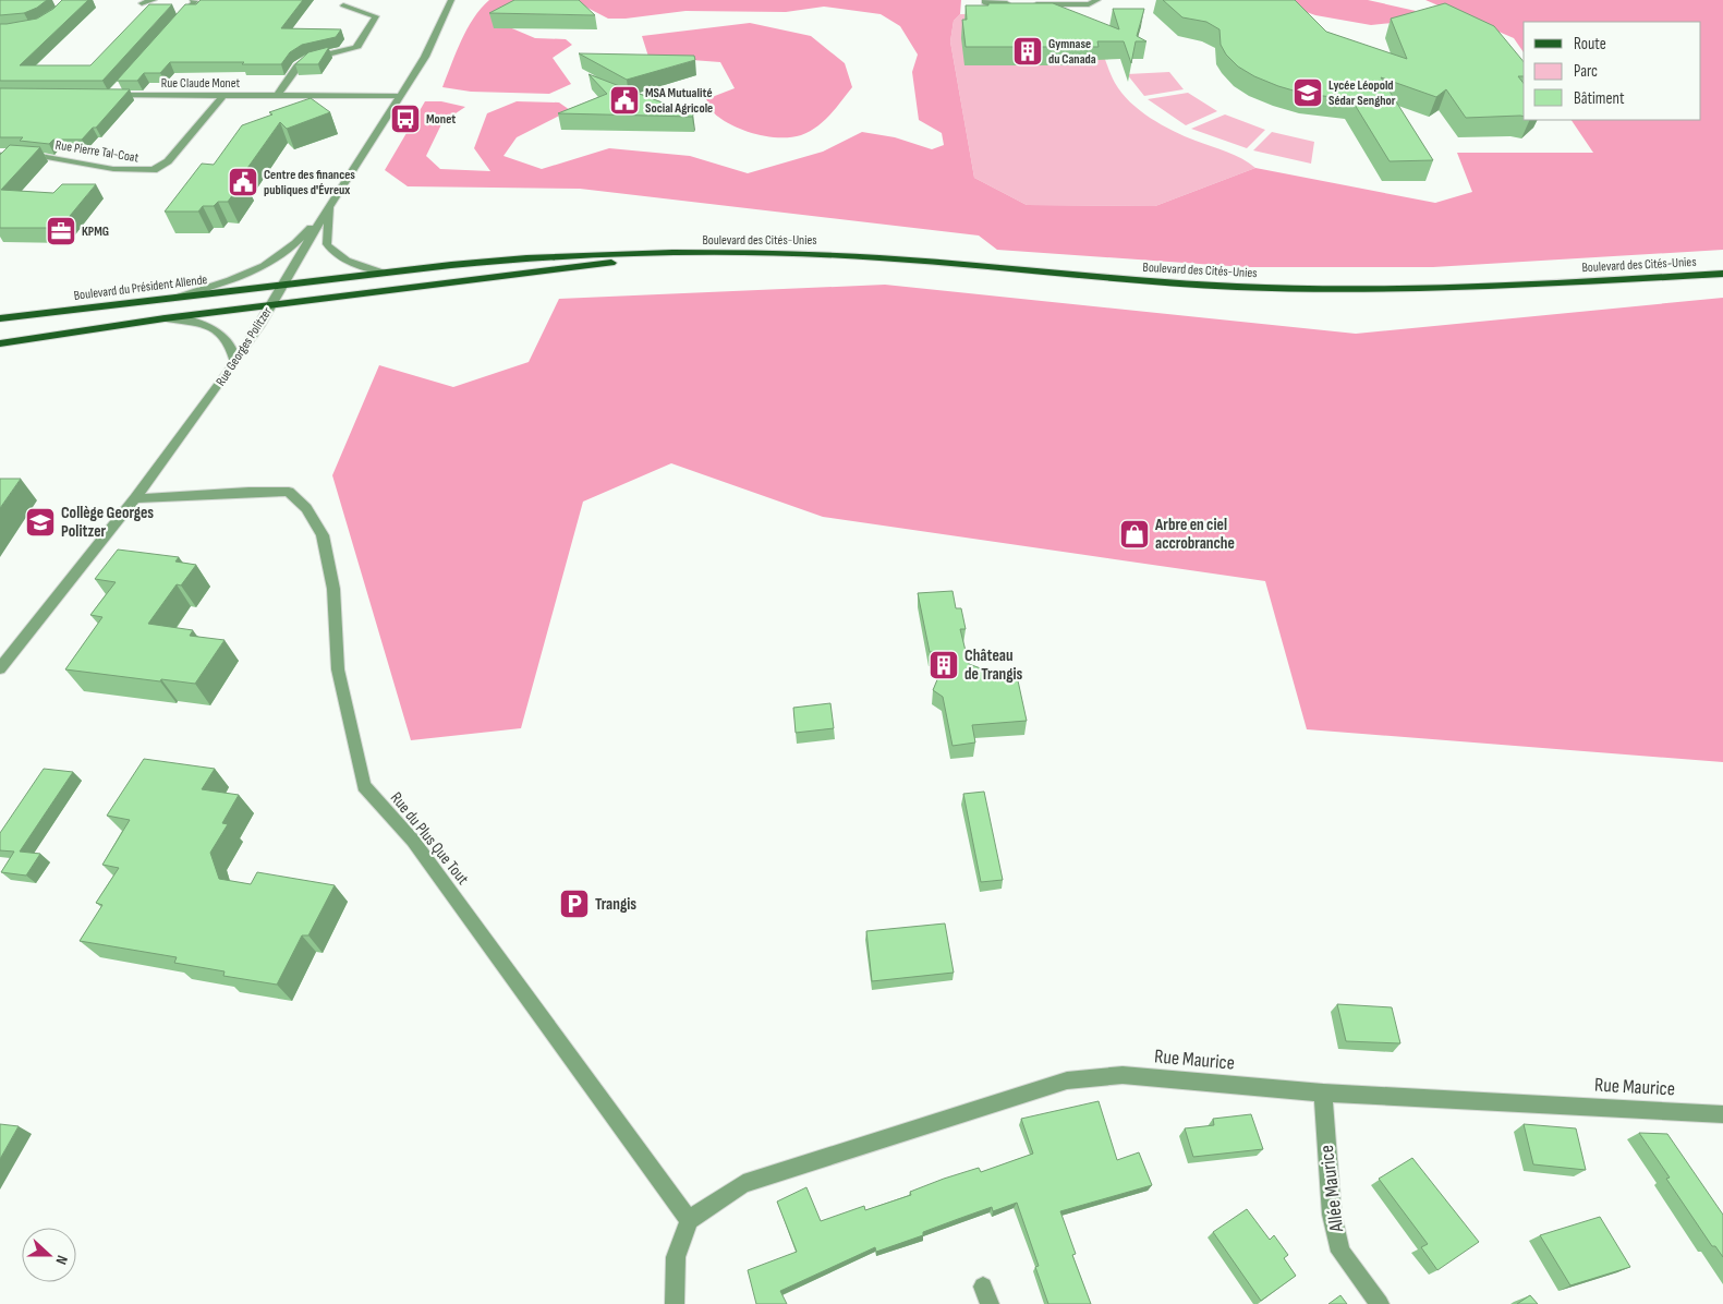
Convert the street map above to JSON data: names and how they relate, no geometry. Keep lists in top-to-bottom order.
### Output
{
  "streets": {
    "main road": ["Boulevard des Cités-Unies", "Boulevard du Président Allende"],
    "street": [
      "Rue Claude Monet",
      "Rue Pierre Tal-Coat",
      "Rue Georges Politzer",
      "Rue du Plus Que Tout",
      "Rue Maurice",
      "Allée Maurice"
    ]
  },
  "crossings": [
    ["Rue Claude Monet", "Rue Pierre Tal-Coat"],
    ["Rue Claude Monet", "Rue Georges Politzer"],
    ["Boulevard des Cités-Unies", "Boulevard du Président Allende"],
    ["Boulevard des Cités-Unies", "Rue Georges Politzer"],
    ["Boulevard du Président Allende", "Rue Georges Politzer"],
    ["Rue Georges Politzer", "Rue du Plus Que Tout"],
    ["Rue du Plus Que Tout", "Rue Maurice"],
    ["Rue Maurice", "Allée Maurice"]
  ],
  "places": {
    "building": ["Gymnase du Canada", "Château de Trangis"],
    "school or university": ["Lycée Léopold Sédar Senghor", "Collège Georges Politzer"],
    "public building": ["MSA Mutualité Social Agricole", "Centre des finances publiques d'Évreux"],
    "bus stop": ["Monet"],
    "office": ["KPMG"],
    "shop": ["Arbre en ciel accrobranche"],
    "parking": ["Trangis"]
  },
  "legend": ["Route", "Parc", "Bâtiment"],
  "north": "right"
}
